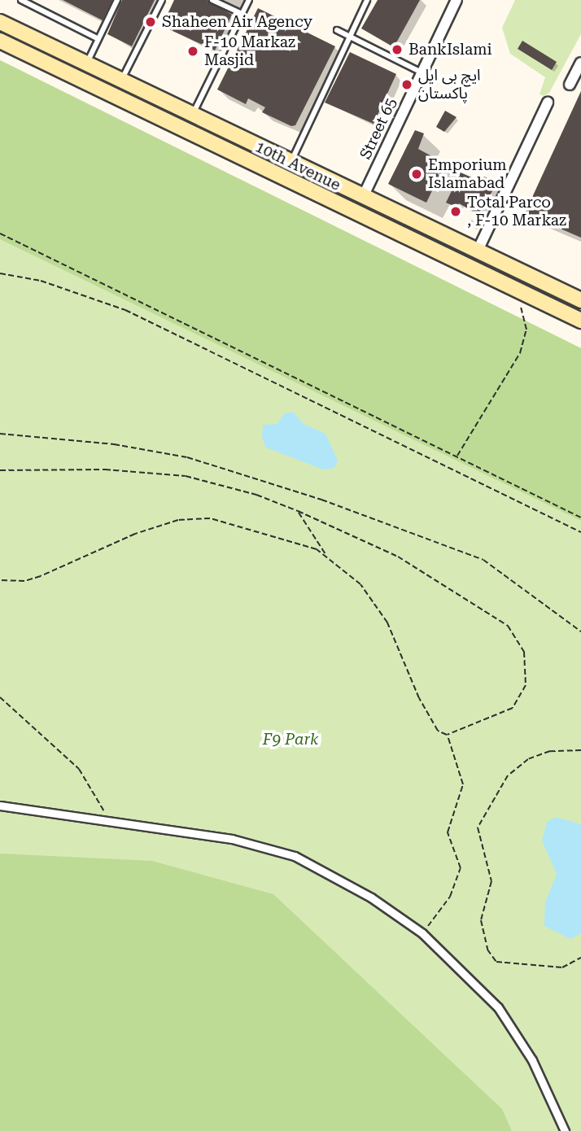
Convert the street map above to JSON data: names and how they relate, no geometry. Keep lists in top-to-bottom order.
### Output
{
  "streets": {
    "main road": ["10th Avenue"],
    "street": ["Street 65"]
  },
  "crossings": [
    ["Street 65", "10th Avenue"]
  ],
  "parks": ["F9 Park"],
  "places": [
    "Shaheen Air Agency",
    "BankIslami",
    "F-10 Markaz Masjid",
    "ایچ بی ایل پاکستان",
    "Emporium Islamabad",
    "Total Parco , F-10 Markaz"
  ]
}
